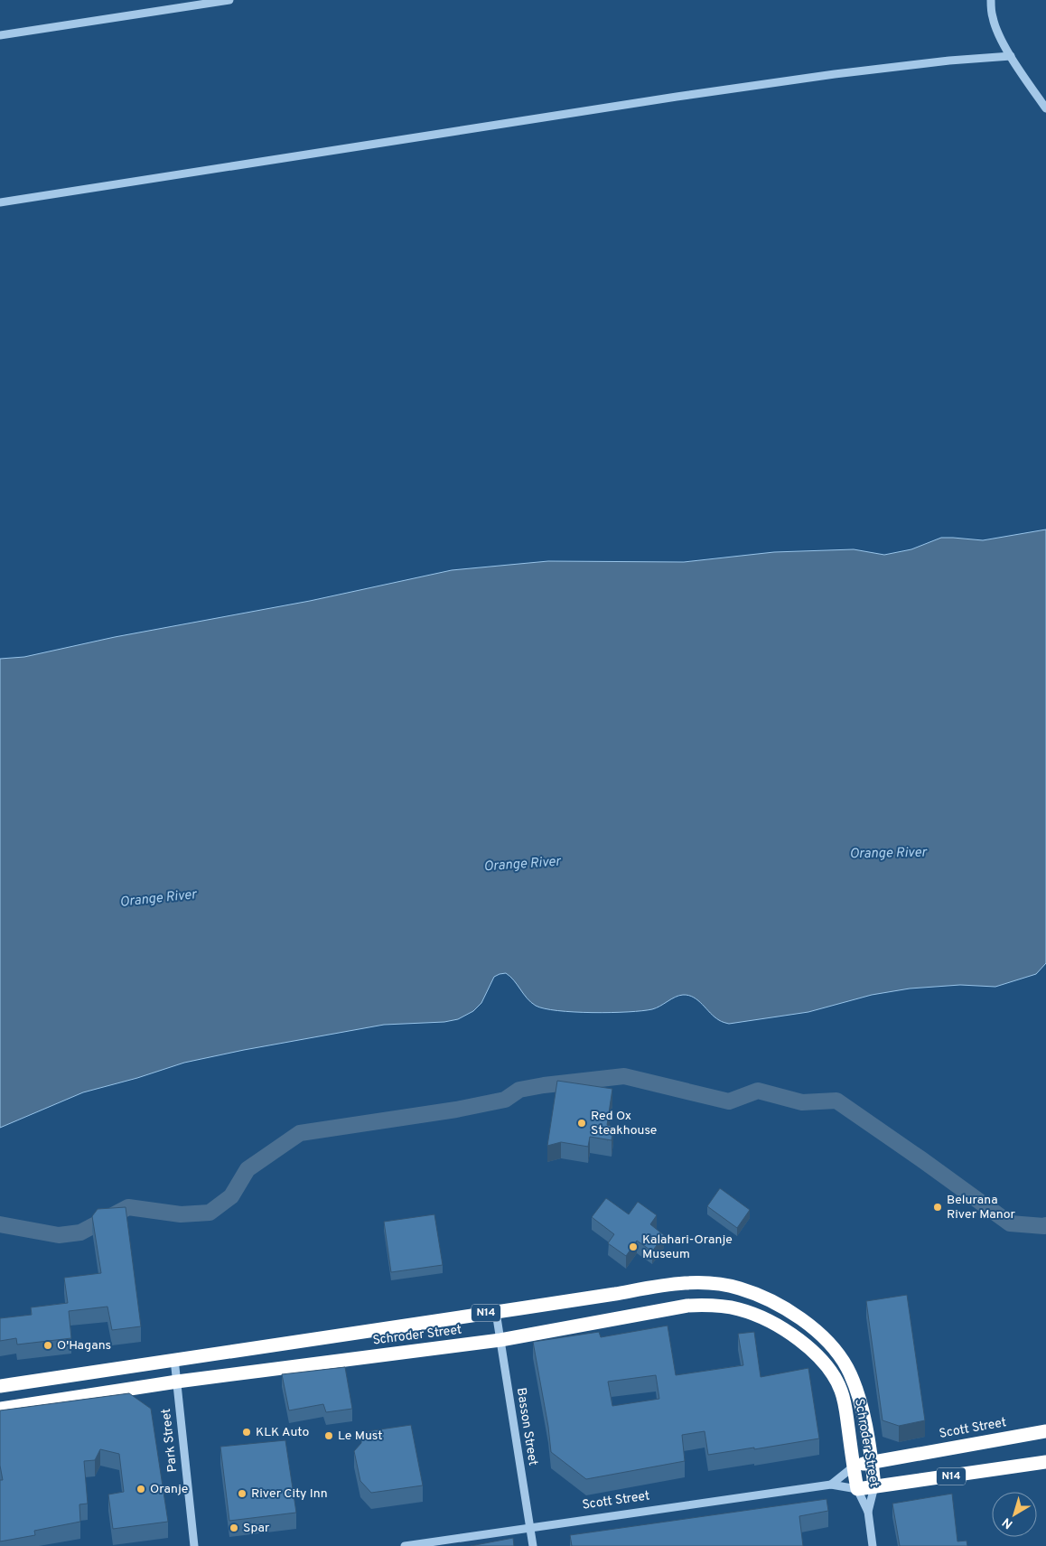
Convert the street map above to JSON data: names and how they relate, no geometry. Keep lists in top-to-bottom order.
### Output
{
  "streets": {
    "highway": ["N14", "Schroder Street", "Scott Street"],
    "street": ["Basson Street", "Park Street"]
  },
  "crossings": [
    ["Schroder Street", "Basson Street"],
    ["Schroder Street", "Scott Street"],
    ["Schroder Street", "Park Street"],
    ["Basson Street", "Scott Street"]
  ],
  "water": ["Orange River"],
  "places": [
    "Red Ox Steakhouse",
    "Belurana River Manor",
    "Kalahari-Oranje Museum",
    "O'Hagans",
    "KLK Auto",
    "Le Must",
    "Oranje",
    "River City Inn",
    "Spar"
  ],
  "north": "bottom left"
}
